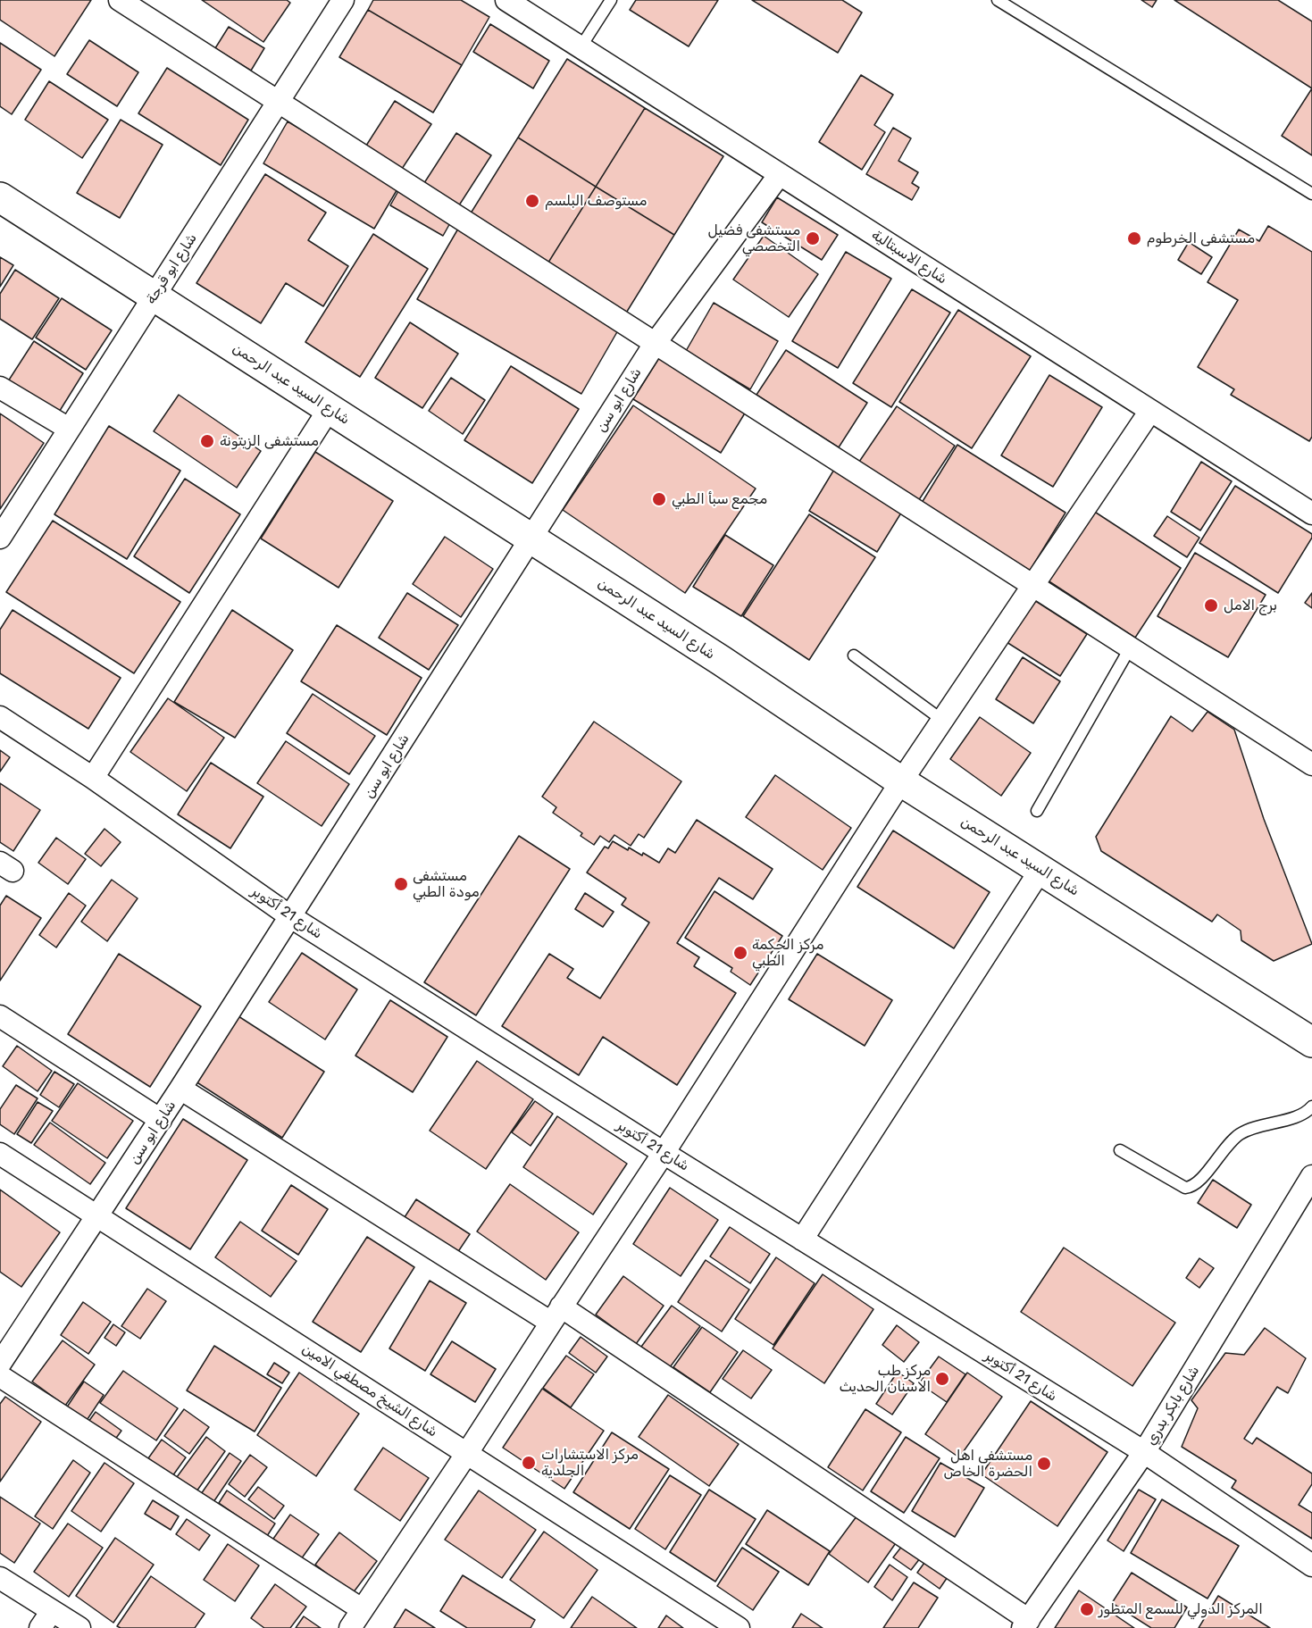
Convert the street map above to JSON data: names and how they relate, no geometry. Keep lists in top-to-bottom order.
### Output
{
  "streets": {
    "street": [
      "شارع الاسبتالية",
      "شارع ابو قرجة",
      "شارع السيد عبد الرحمن",
      "شارع ابو سن",
      "شارع 21 أكتوبر",
      "شارع الشيخ مصطفي الامين",
      "شارع بابكر بدري"
    ]
  },
  "crossings": [
    ["شارع الاسبتالية", "شارع ابو سن"],
    ["شارع ابو قرجة", "شارع السيد عبد الرحمن"],
    ["شارع السيد عبد الرحمن", "شارع ابو سن"],
    ["شارع ابو سن", "شارع 21 أكتوبر"],
    ["شارع ابو سن", "شارع الشيخ مصطفي الامين"],
    ["شارع 21 أكتوبر", "شارع بابكر بدري"]
  ],
  "places": [
    "مستوصف البلسم",
    "مستشفى فضيل التخصصي",
    "مستشفى الخرطوم",
    "مستشفى الزيتونة",
    "مجمع سبأ الطبي",
    "برج الامل",
    "مستشفى مودة الطبي",
    "مركز الحكمة الطبي",
    "مركز طب الاسنان الحديث",
    "مركز الاستشارات الجلدية",
    "مستشفى اهل الحضرة الخاص",
    "المركز الدولي للسمع المتطور"
  ]
}
